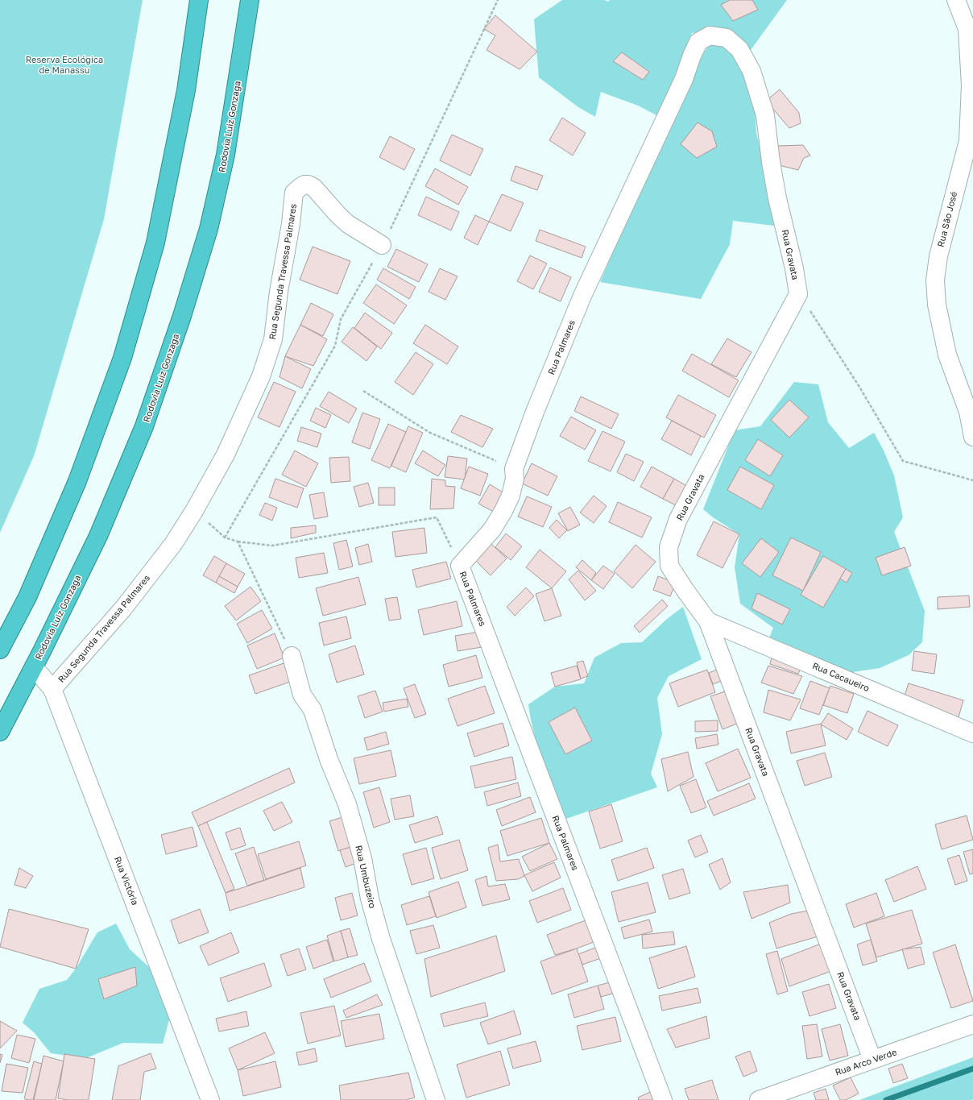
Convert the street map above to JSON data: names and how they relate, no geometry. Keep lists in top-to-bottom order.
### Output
{
  "streets": {
    "highway": ["Rodovia Luiz Gonzaga"],
    "street": [
      "Rua São José",
      "Rua Gravata",
      "Rua Segunda Travessa Palmares",
      "Rua Palmares",
      "Rua Cacaueiro",
      "Rua Umbuzeiro",
      "Rua Victória",
      "Rua Arco Verde"
    ]
  },
  "crossings": [
    ["Rodovia Luiz Gonzaga", "Rua Victória"],
    ["Rua Gravata", "Rua Palmares"],
    ["Rua Gravata", "Rua Cacaueiro"],
    ["Rua Gravata", "Rua Arco Verde"],
    ["Rua Segunda Travessa Palmares", "Rua Victória"]
  ],
  "parks": ["Reserva Ecológica de Manassu"]
}
